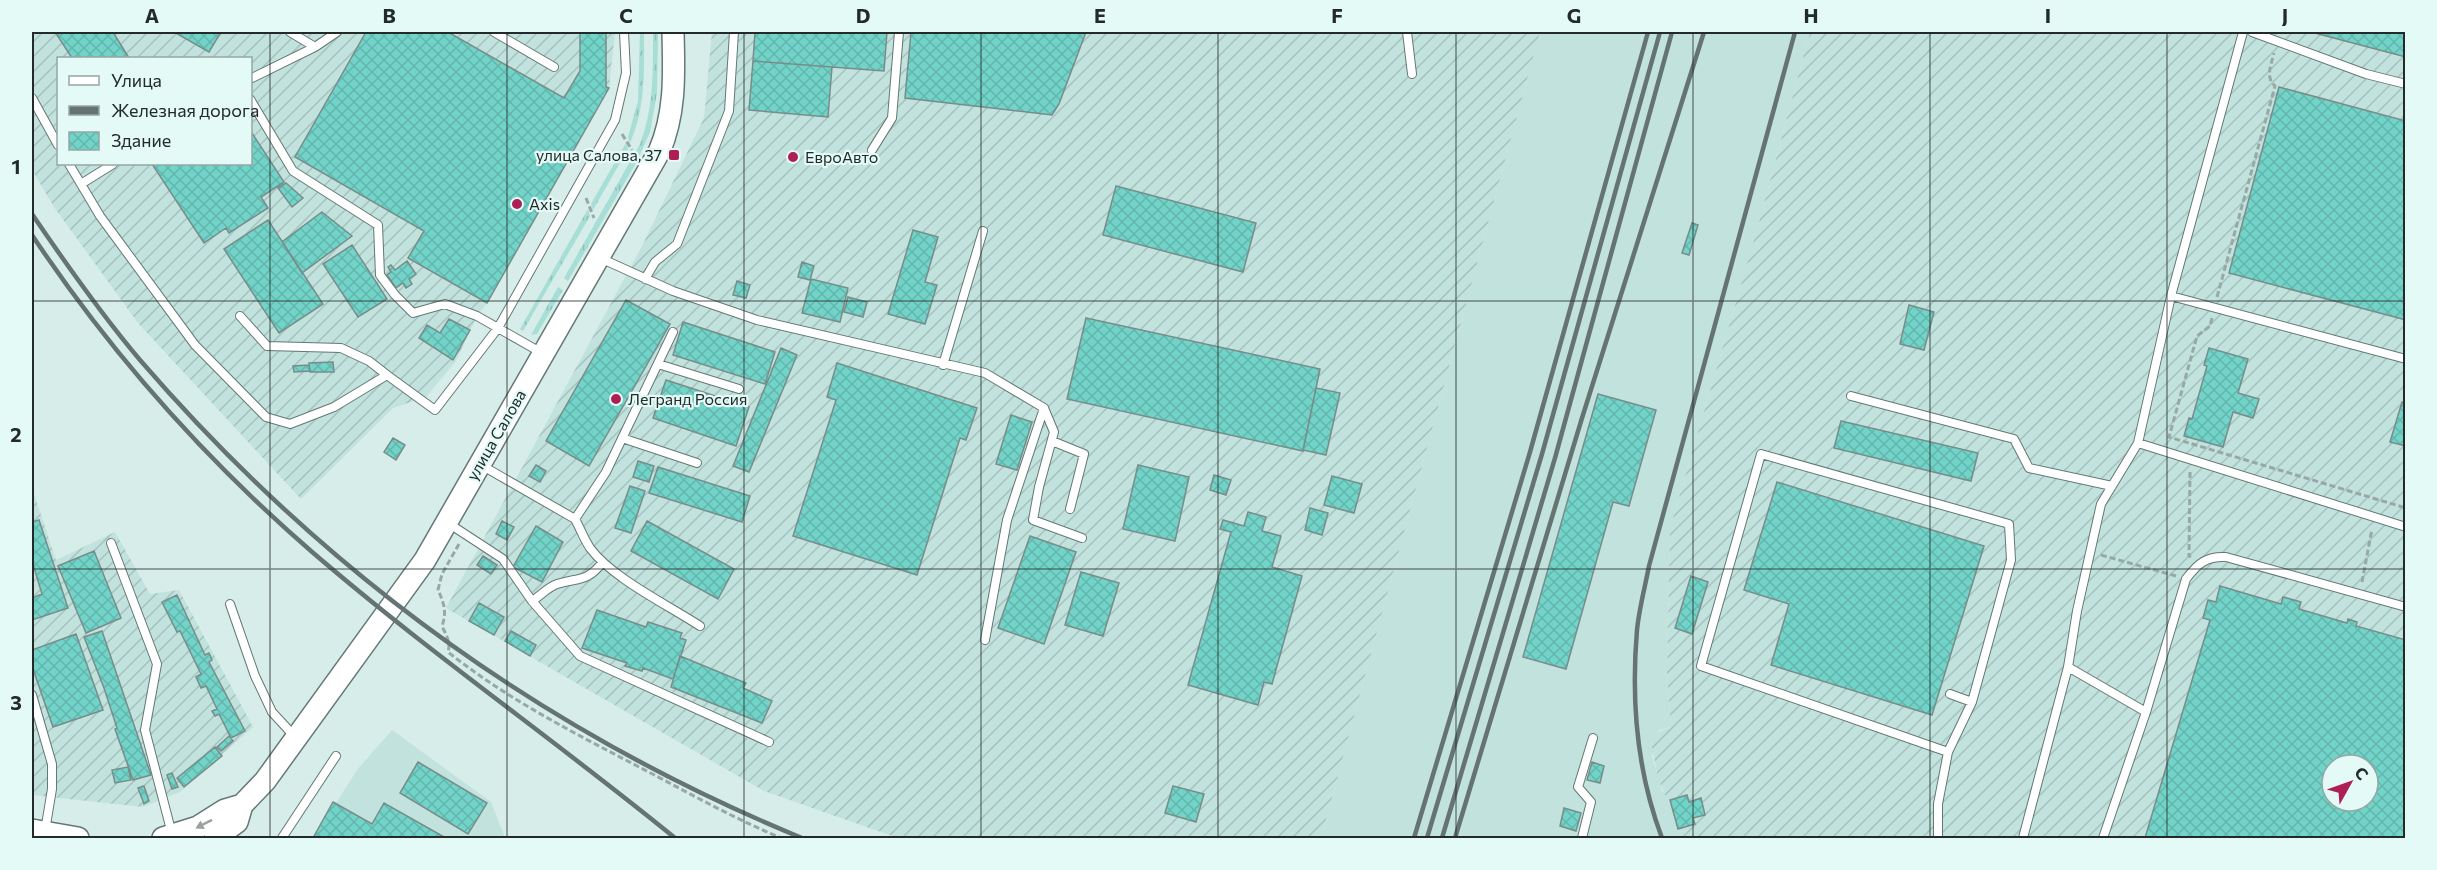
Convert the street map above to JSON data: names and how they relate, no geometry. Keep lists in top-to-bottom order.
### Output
{
  "streets": {
    "street": ["улица Салова"]
  },
  "places": {
    "transit": ["улица Салова, 37"],
    "other": ["ЕвроАвто", "Axis", "Легранд Россия"]
  },
  "legend": ["Улица", "Железная дорога", "Здание"],
  "north": "top right",
  "grid": {
    "columns": [
      "A",
      "B",
      "C",
      "D",
      "E",
      "F",
      "G",
      "H",
      "I",
      "J"
    ],
    "rows": ["1", "2", "3"]
  }
}
